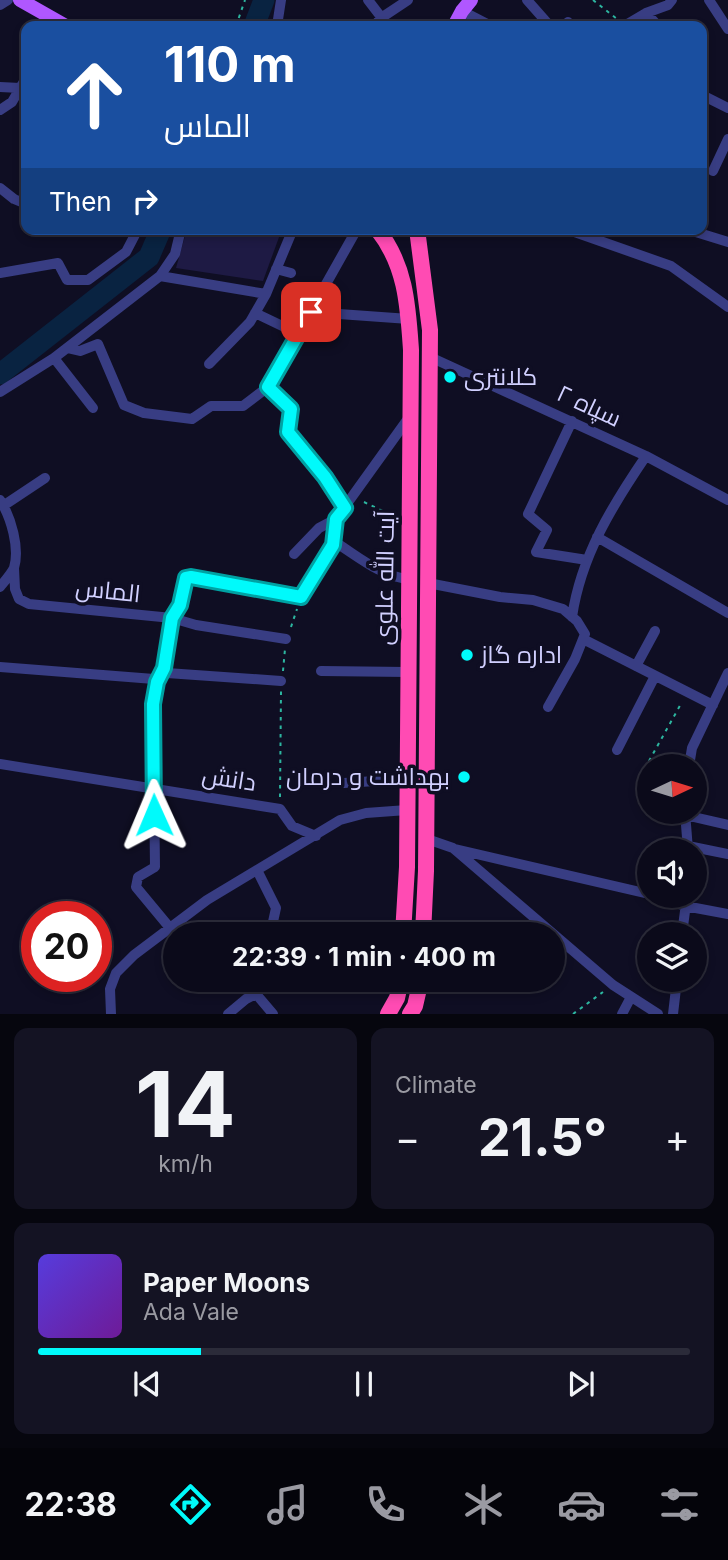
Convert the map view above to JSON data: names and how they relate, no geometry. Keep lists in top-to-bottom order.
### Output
{
  "streets": {
    "highway": ["آیت الله علوی"],
    "street": ["سپاه ۲", "الماس", "دانش"]
  },
  "crossings": [
    ["سپاه ۲", "آیت الله علوی"]
  ],
  "places": ["کلانتری", "اداره گاز", "بهداشت و درمان"],
  "north": "right",
  "page": {
    "turn": ["110 m", "الماس"],
    "then": "Then",
    "limit": "20",
    "trip": "22:39 · 1 min · 400 m",
    "tile": [
      ["14", "km/h"],
      "Climate"
    ],
    "heat": ["−", "21.5°", "+"],
    "song": ["Paper Moons", "Ada Vale"],
    "tabs": "22:38"
  }
}
